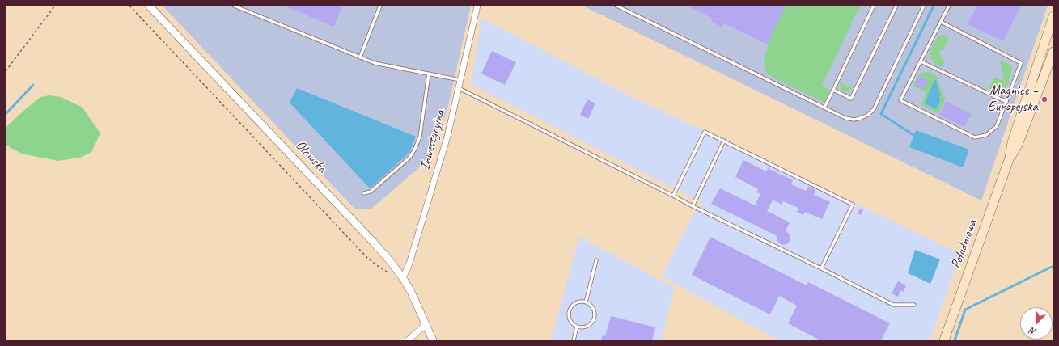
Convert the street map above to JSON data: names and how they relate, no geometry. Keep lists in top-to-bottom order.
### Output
{
  "streets": {
    "main road": ["Południowa"],
    "street": ["Inwestycyjna", "Oławska"]
  },
  "crossings": [
    ["Inwestycyjna", "Oławska"]
  ],
  "places": ["Magnice – Europejska"],
  "north": "bottom left"
}
